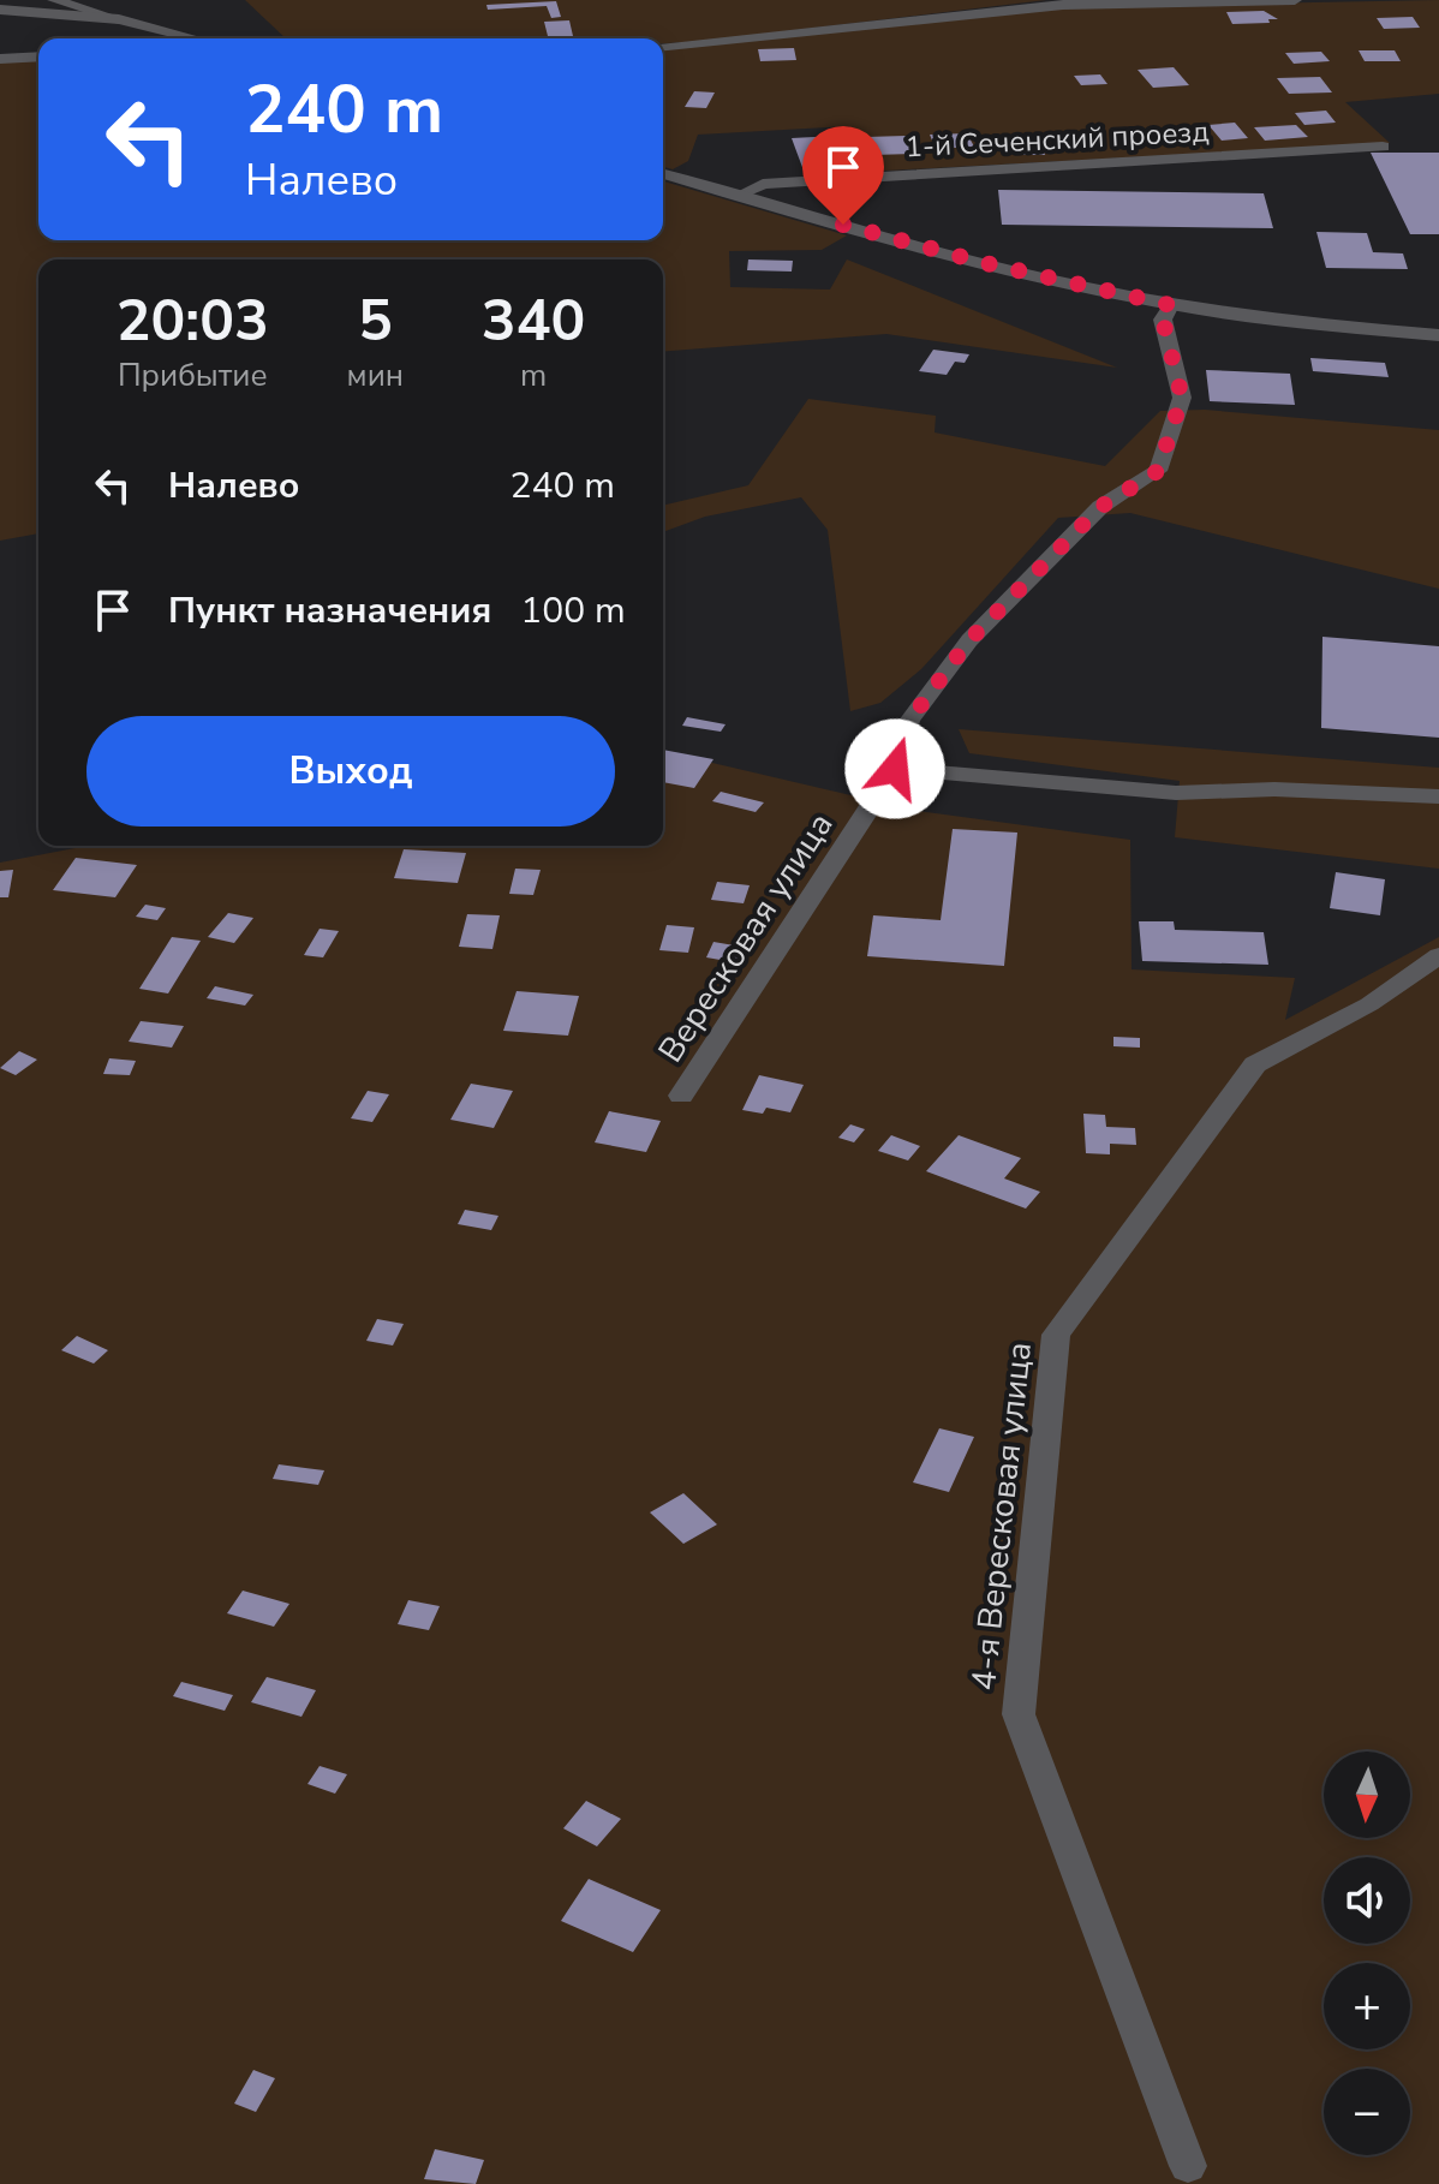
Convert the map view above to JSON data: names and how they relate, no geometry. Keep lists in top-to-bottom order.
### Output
{
  "streets": {
    "street": ["1-й Сеченский проезд", "Вересковая улица", "4-я Вересковая улица"]
  },
  "north": "bottom",
  "page": {
    "turn": ["240 m", "Налево"],
    "eta": [
      "20:03",
      "Прибытие",
      "5",
      "мин",
      "340",
      "m"
    ],
    "list": [
      {
        "name": "Налево",
        "value": "240 m"
      },
      {
        "name": "Пункт назначения",
        "value": "100 m"
      }
    ],
    "buttons": "Выход",
    "map_buttons": ["+", "−"]
  }
}
